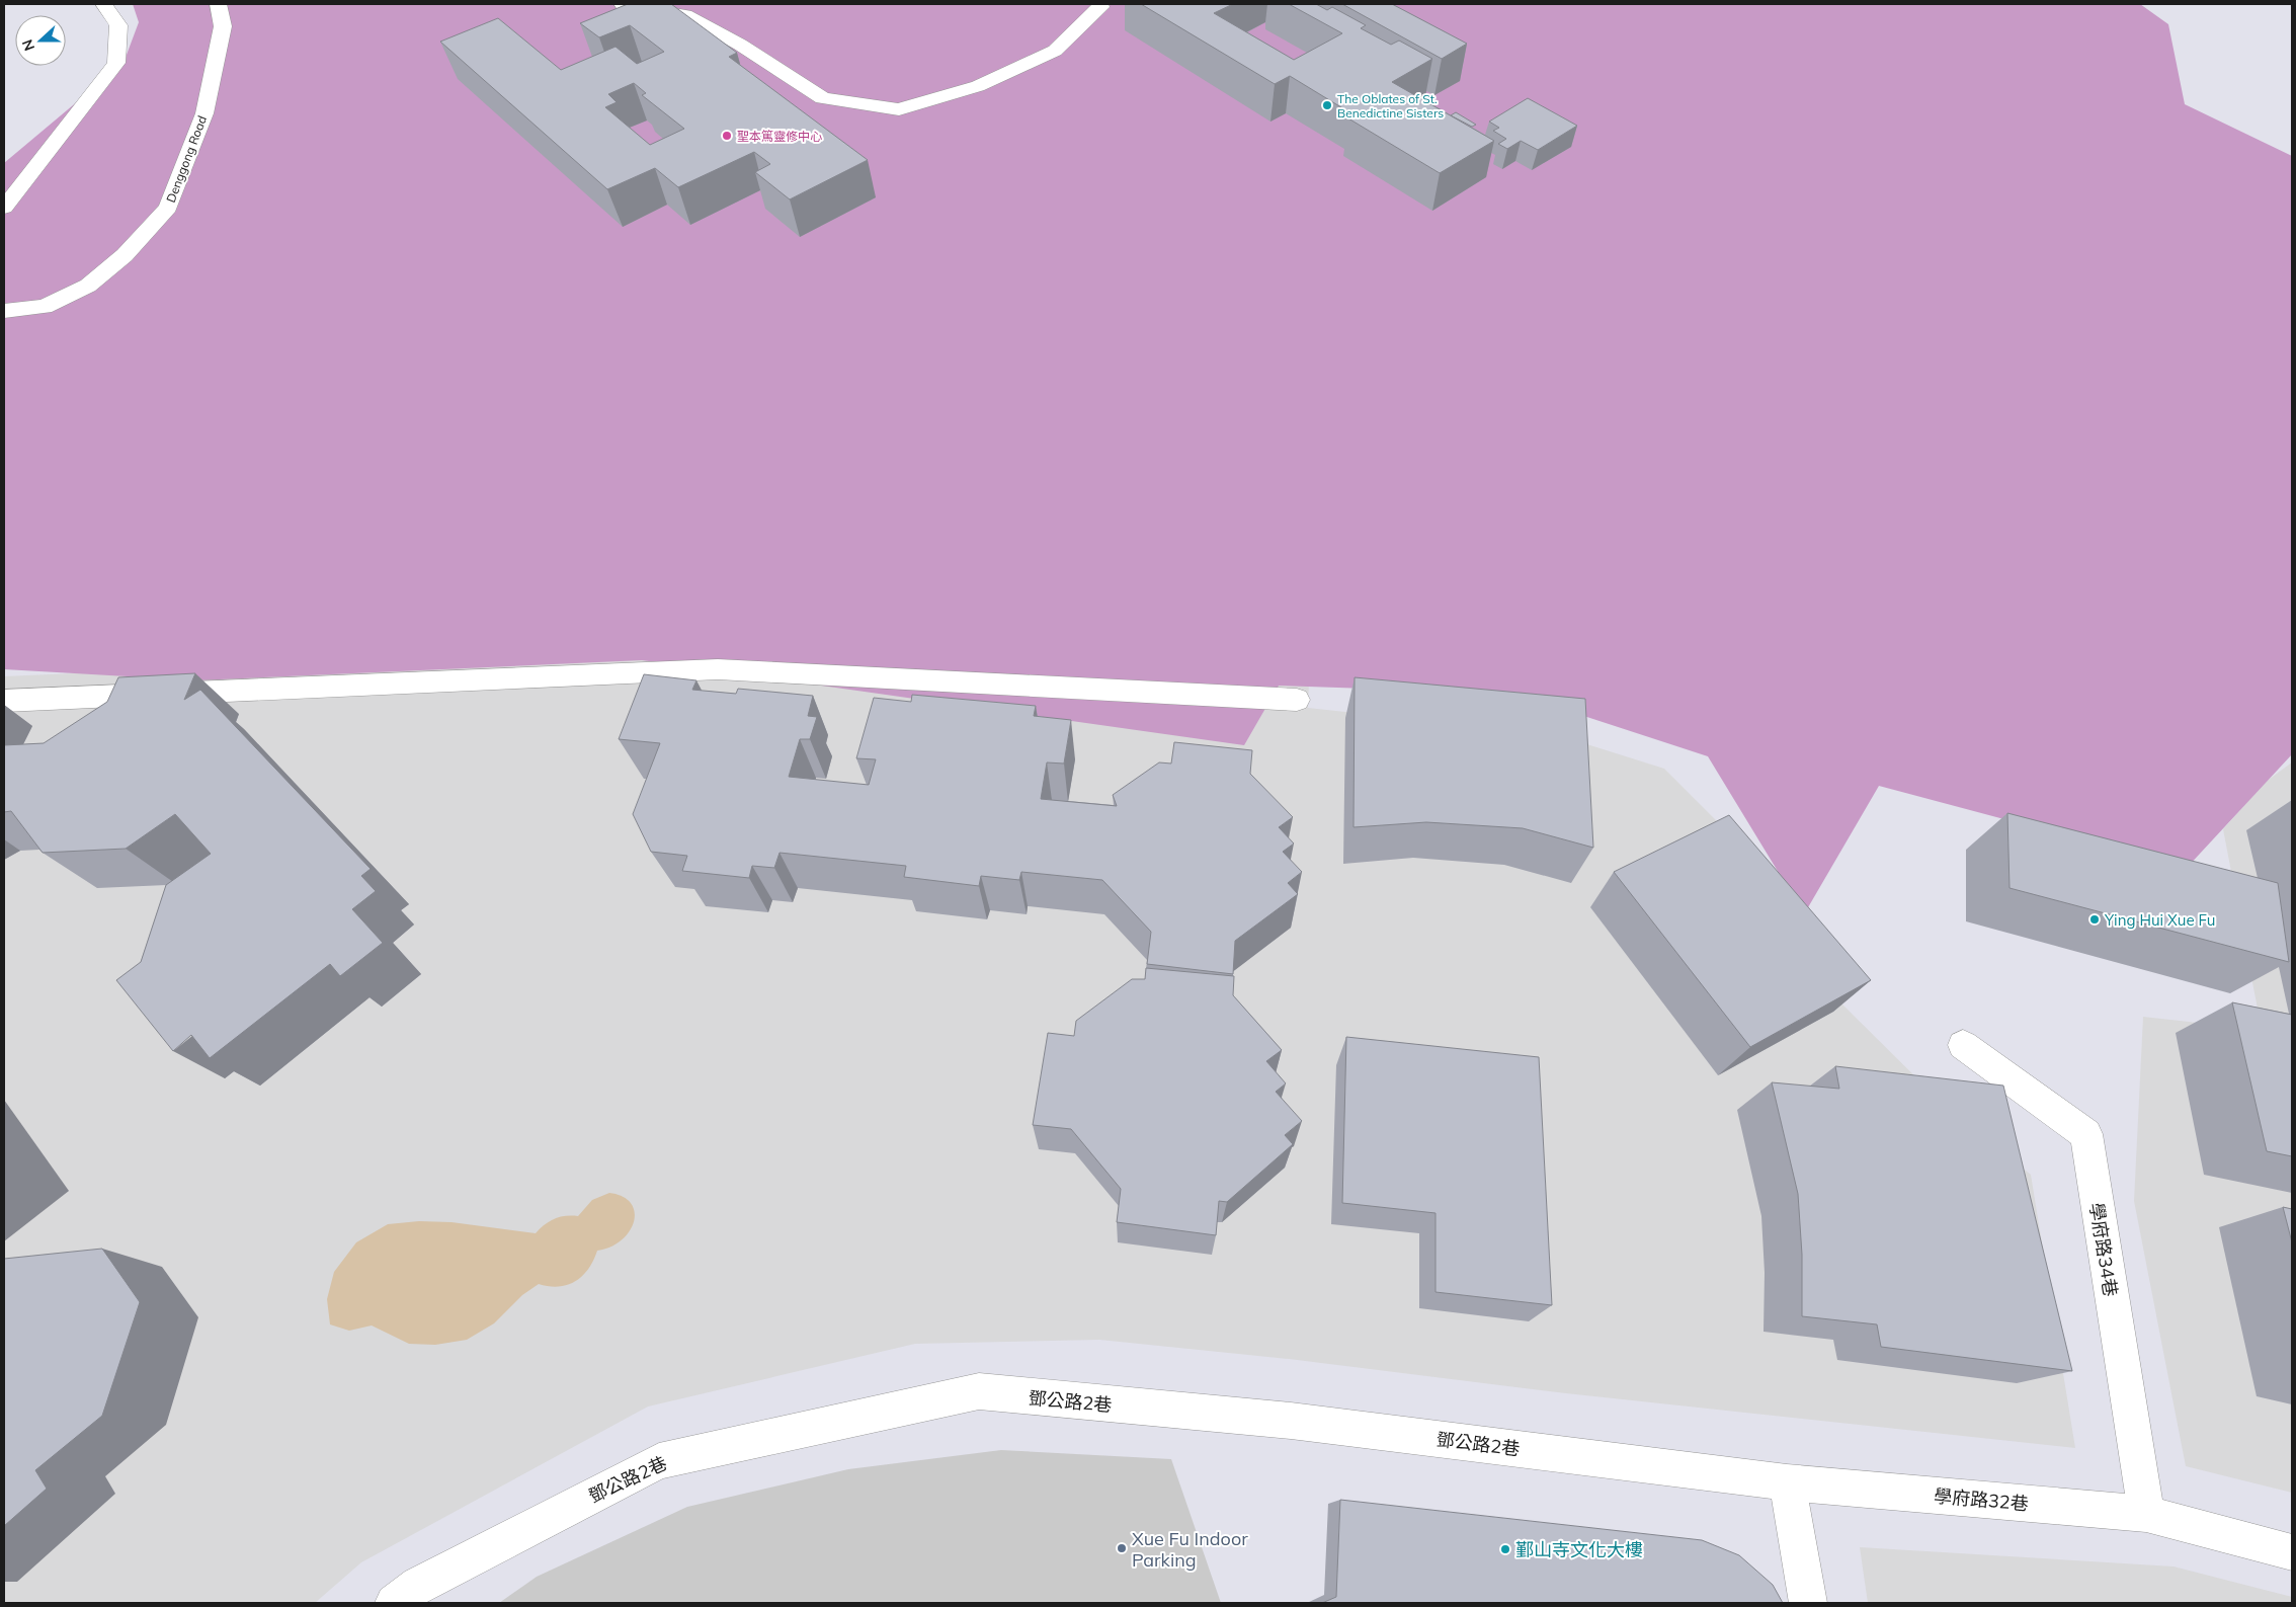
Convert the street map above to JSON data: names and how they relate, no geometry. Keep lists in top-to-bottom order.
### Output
{
  "streets": {
    "street": [
      "Denggong Road",
      "學府路34巷",
      "鄧公路2巷",
      "學府路32巷"
    ]
  },
  "crossings": [
    ["學府路34巷", "學府路32巷"],
    ["鄧公路2巷", "學府路32巷"]
  ],
  "places": [
    "The Oblates of St. Benedictine Sisters",
    "聖本篤靈修中心",
    "Ying Hui Xue Fu",
    "Xue Fu Indoor Parking",
    "鄞山寺文化大樓"
  ],
  "north": "left"
}
